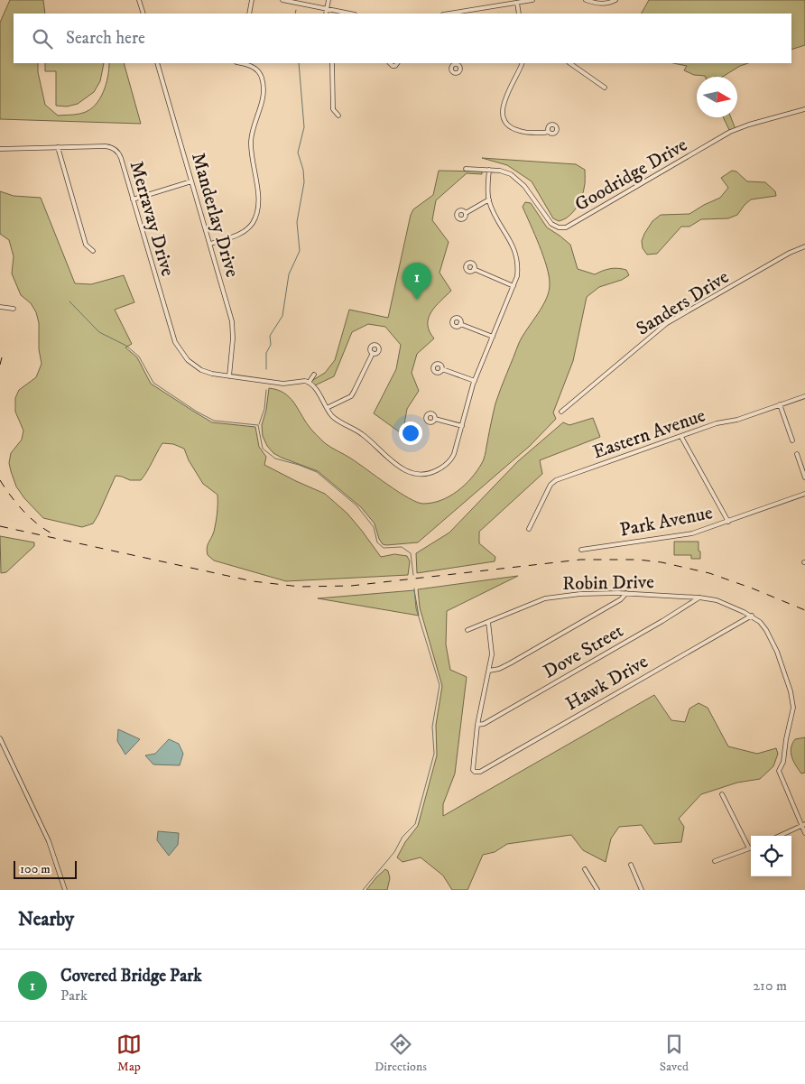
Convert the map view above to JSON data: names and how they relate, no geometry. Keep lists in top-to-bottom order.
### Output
{
  "streets": {
    "street": [
      "Goodridge Drive",
      "Manderlay Drive",
      "Merravay Drive",
      "Sanders Drive",
      "Eastern Avenue",
      "Park Avenue",
      "Robin Drive",
      "Dove Street",
      "Hawk Drive"
    ]
  },
  "crossings": [
    ["Manderlay Drive", "Merravay Drive"],
    ["Robin Drive", "Dove Street"],
    ["Robin Drive", "Hawk Drive"],
    ["Dove Street", "Hawk Drive"]
  ],
  "scale_bar": "100 m",
  "north": "right",
  "page": {
    "search": "Search here",
    "pins": "1",
    "scale": "100 m",
    "heading": "Nearby",
    "list": [
      {
        "mark": "1",
        "name": "Covered Bridge Park",
        "note": "Park",
        "value": "210 m"
      }
    ],
    "nav": ["Map", "Directions", "Saved"]
  }
}
